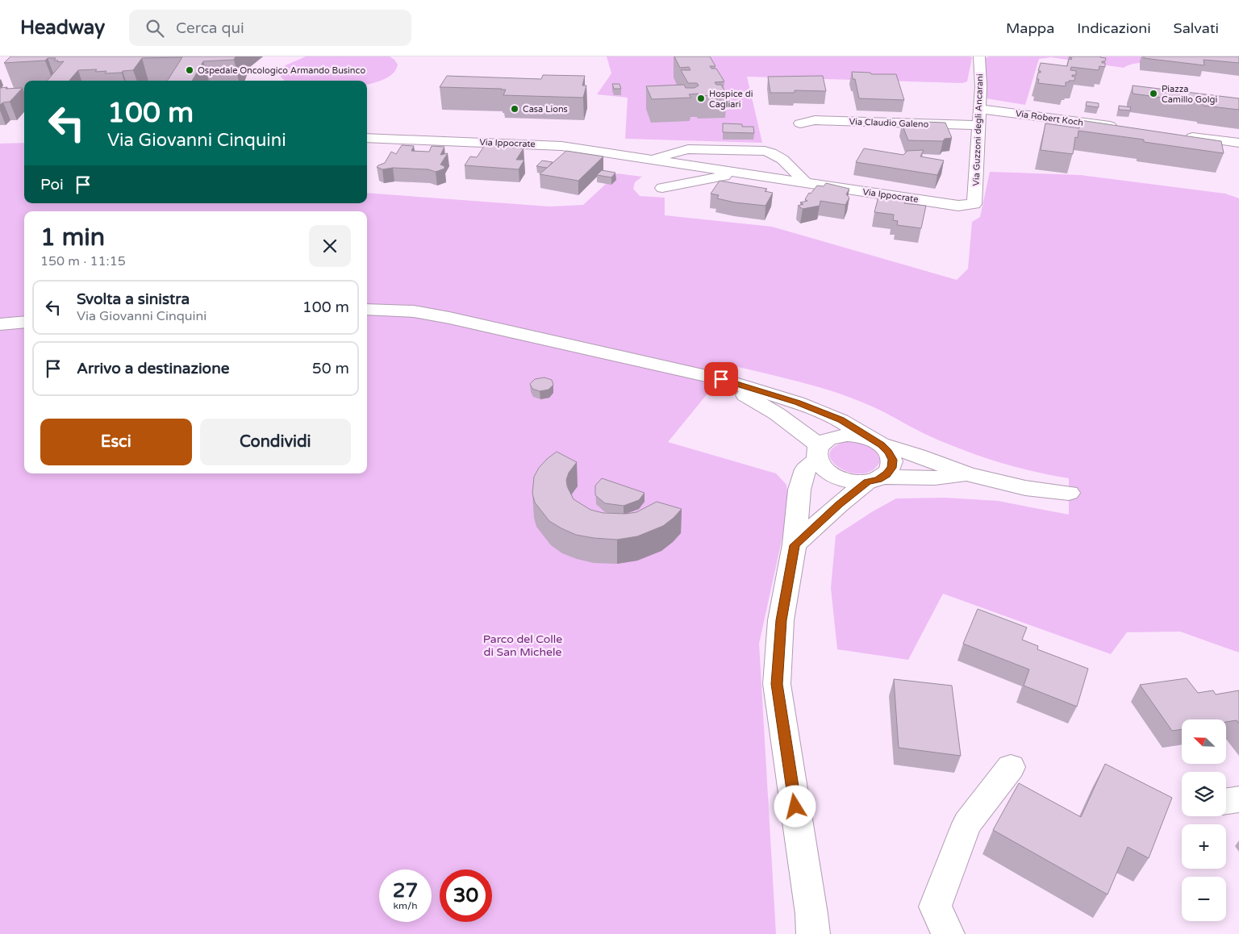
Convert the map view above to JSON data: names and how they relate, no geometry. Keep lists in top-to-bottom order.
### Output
{
  "streets": {
    "street": [
      "Via Robert Koch",
      "Via Claudio Galeno",
      "Via Guzzoni degli Ancarani",
      "Via Ippocrate"
    ]
  },
  "crossings": [
    ["Via Robert Koch", "Via Guzzoni degli Ancarani"],
    ["Via Claudio Galeno", "Via Guzzoni degli Ancarani"],
    ["Via Guzzoni degli Ancarani", "Via Ippocrate"]
  ],
  "parks": ["Parco del Colle di San Michele"],
  "places": [
    "Ospedale Oncologico Armando Businco",
    "Piazza Camillo Golgi",
    "Hospice di Cagliari",
    "Casa Lions"
  ],
  "north": "top left",
  "page": {
    "header": "Headway",
    "search": "Cerca qui",
    "nav": ["Mappa", "Indicazioni", "Salvati"],
    "turn": ["100 m", "Via Giovanni Cinquini"],
    "then": "Poi",
    "heading": ["1 min", "150 m · 11:15"],
    "list": [
      {
        "name": "Svolta a sinistra",
        "note": "Via Giovanni Cinquini",
        "value": "100 m"
      },
      {
        "name": "Arrivo a destinazione",
        "value": "50 m"
      }
    ],
    "buttons": ["Esci", "Condividi"],
    "map_buttons": ["+", "−"],
    "speed": "27 km/h",
    "limit": "30"
  }
}
